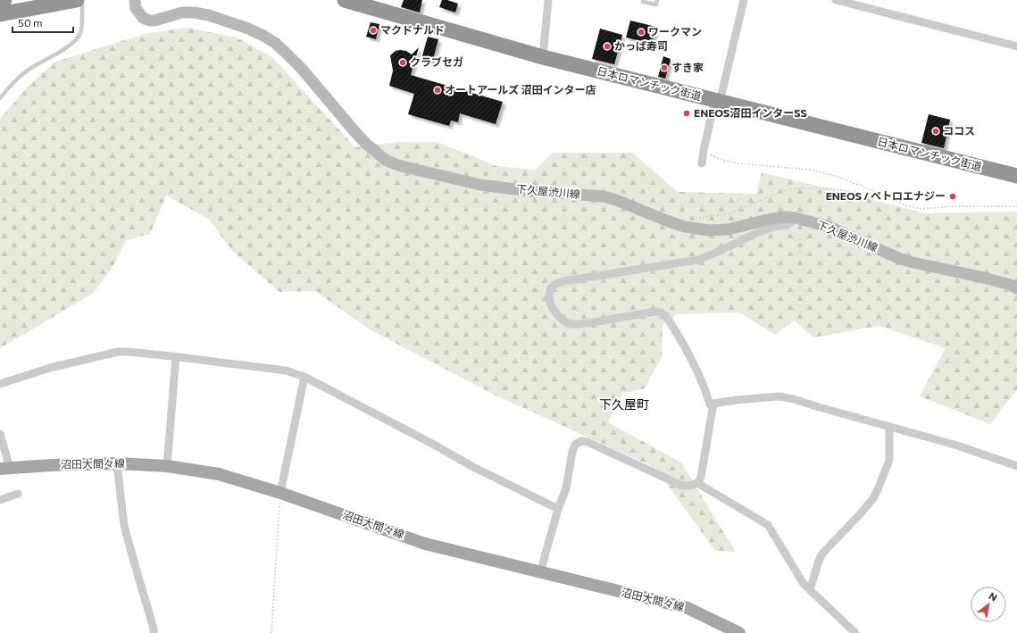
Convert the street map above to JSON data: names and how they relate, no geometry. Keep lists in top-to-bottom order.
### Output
{
  "streets": {
    "highway": ["日本ロマンチック街道"],
    "main road": ["下久屋渋川線", "沼田大間々線"]
  },
  "districts": ["下久屋町"],
  "places": [
    "マクドナルド",
    "ワークマン",
    "かっぱ寿司",
    "クラブセガ",
    "すき家",
    "オートアールズ 沼田インター店",
    "ENEOS沼田インターSS",
    "ココス",
    "ENEOS / ペトロエナジー"
  ],
  "scale_bar": "50 m",
  "north": "top right"
}
